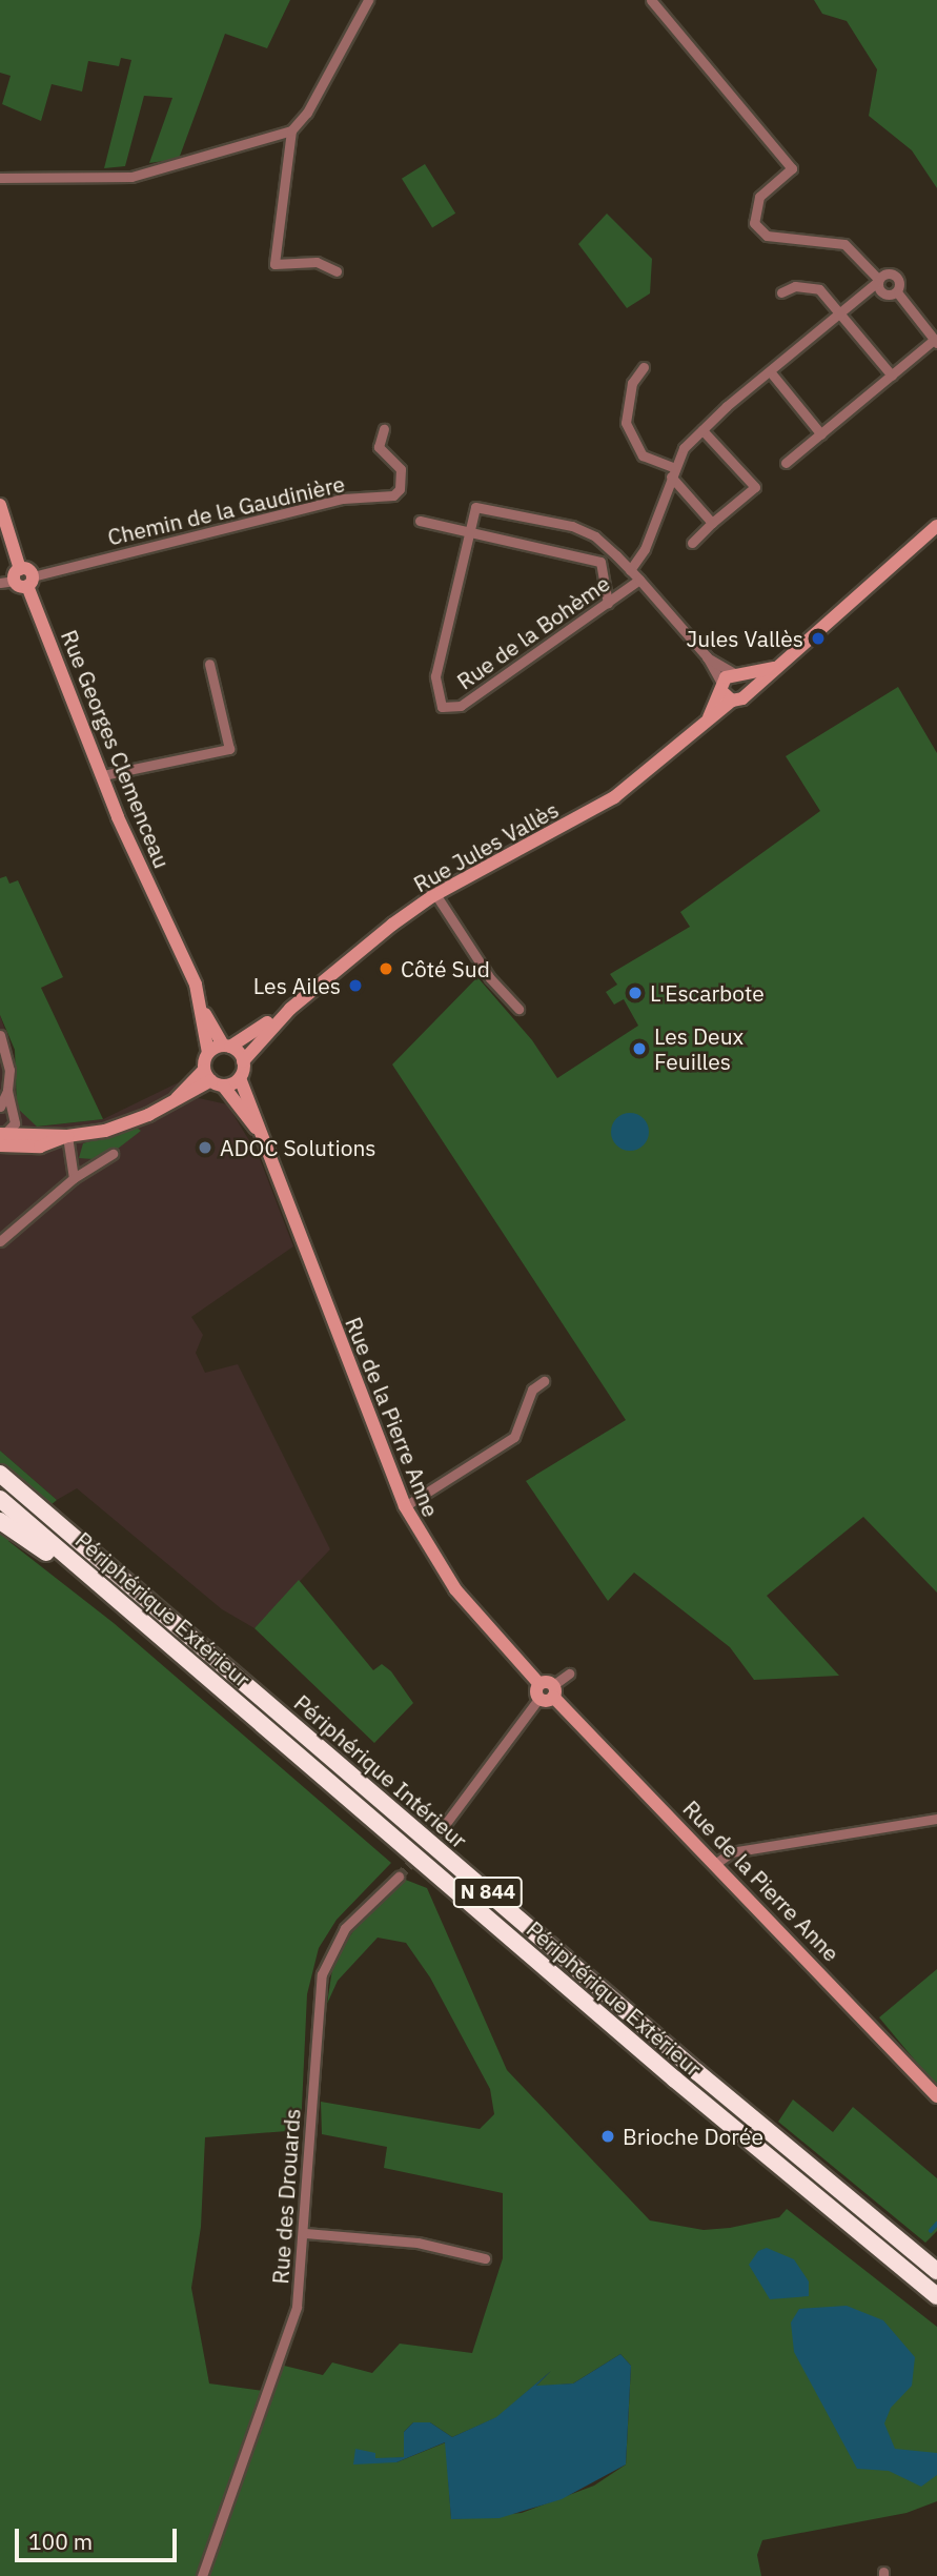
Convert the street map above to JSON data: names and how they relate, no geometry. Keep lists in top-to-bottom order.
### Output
{
  "streets": {
    "highway": ["Périphérique Extérieur", "Périphérique Intérieur", "N 844"],
    "street": [
      "Chemin de la Gaudinière",
      "Rue de la Bohème",
      "Rue Georges Clemenceau",
      "Rue Jules Vallès",
      "Rue de la Pierre Anne",
      "Rue des Drouards"
    ]
  },
  "crossings": [
    ["Chemin de la Gaudinière", "Rue Georges Clemenceau"],
    ["Rue Georges Clemenceau", "Rue Jules Vallès"]
  ],
  "places": [
    "Jules Vallès",
    "Côté Sud",
    "Les Ailes",
    "L'Escarbote",
    "Les Deux Feuilles",
    "ADOC Solutions",
    "Brioche Dorée"
  ],
  "scale_bar": "100 m"
}
